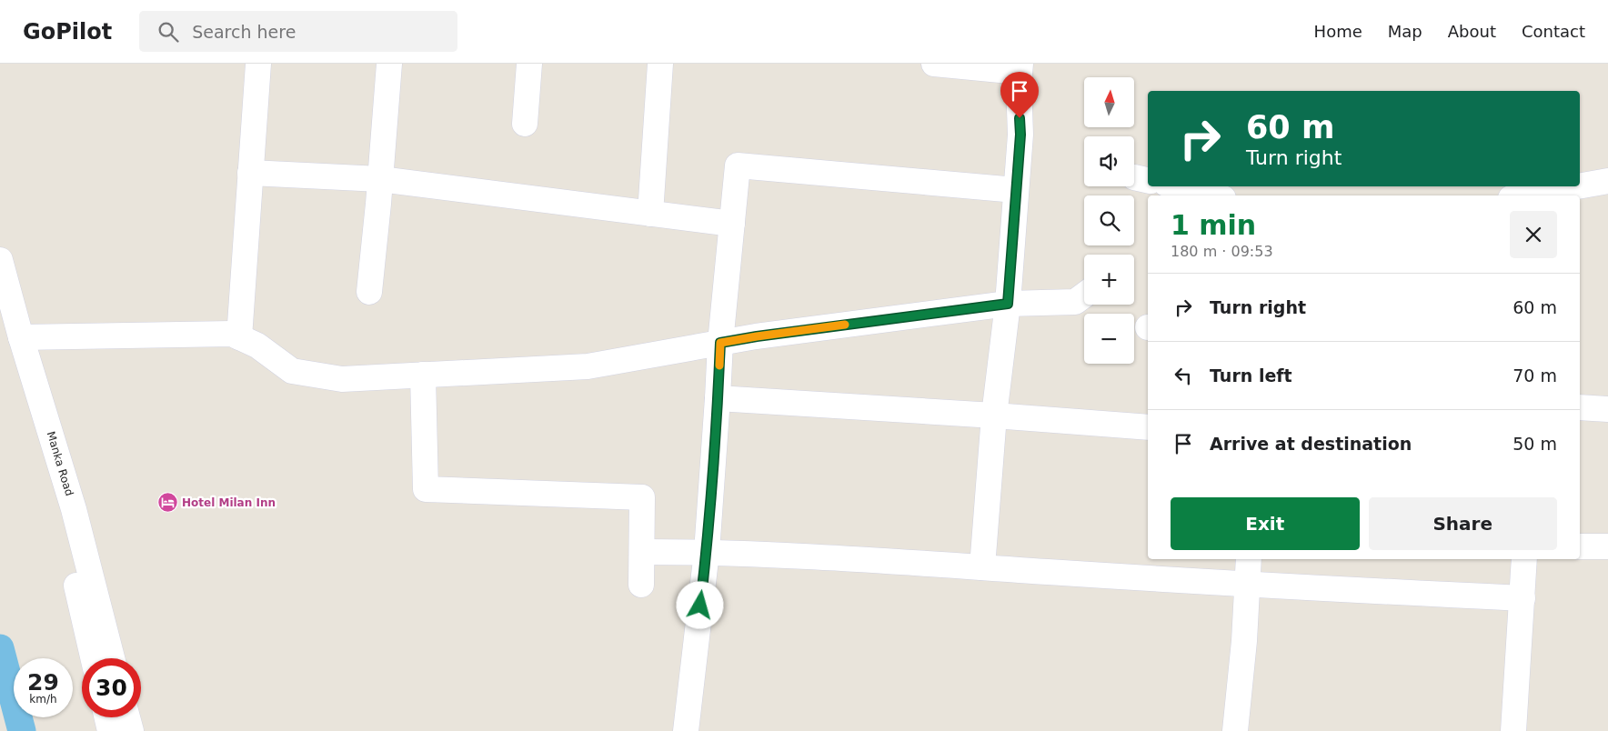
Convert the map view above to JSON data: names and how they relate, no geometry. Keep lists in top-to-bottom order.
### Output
{
  "streets": {
    "street": ["Manka Road"]
  },
  "places": {
    "hotel": ["Hotel Milan Inn"]
  },
  "north": "top",
  "page": {
    "header": "GoPilot",
    "search": "Search here",
    "nav": [
      "Home",
      "Map",
      "About",
      "Contact"
    ],
    "map_buttons": ["+", "−"],
    "turn": ["60 m", "Turn right"],
    "heading": ["1 min", "180 m · 09:53"],
    "list": [
      {
        "name": "Turn right",
        "value": "60 m"
      },
      {
        "name": "Turn left",
        "value": "70 m"
      },
      {
        "name": "Arrive at destination",
        "value": "50 m"
      }
    ],
    "buttons": ["Exit", "Share"],
    "speed": "29 km/h",
    "limit": "30"
  }
}
